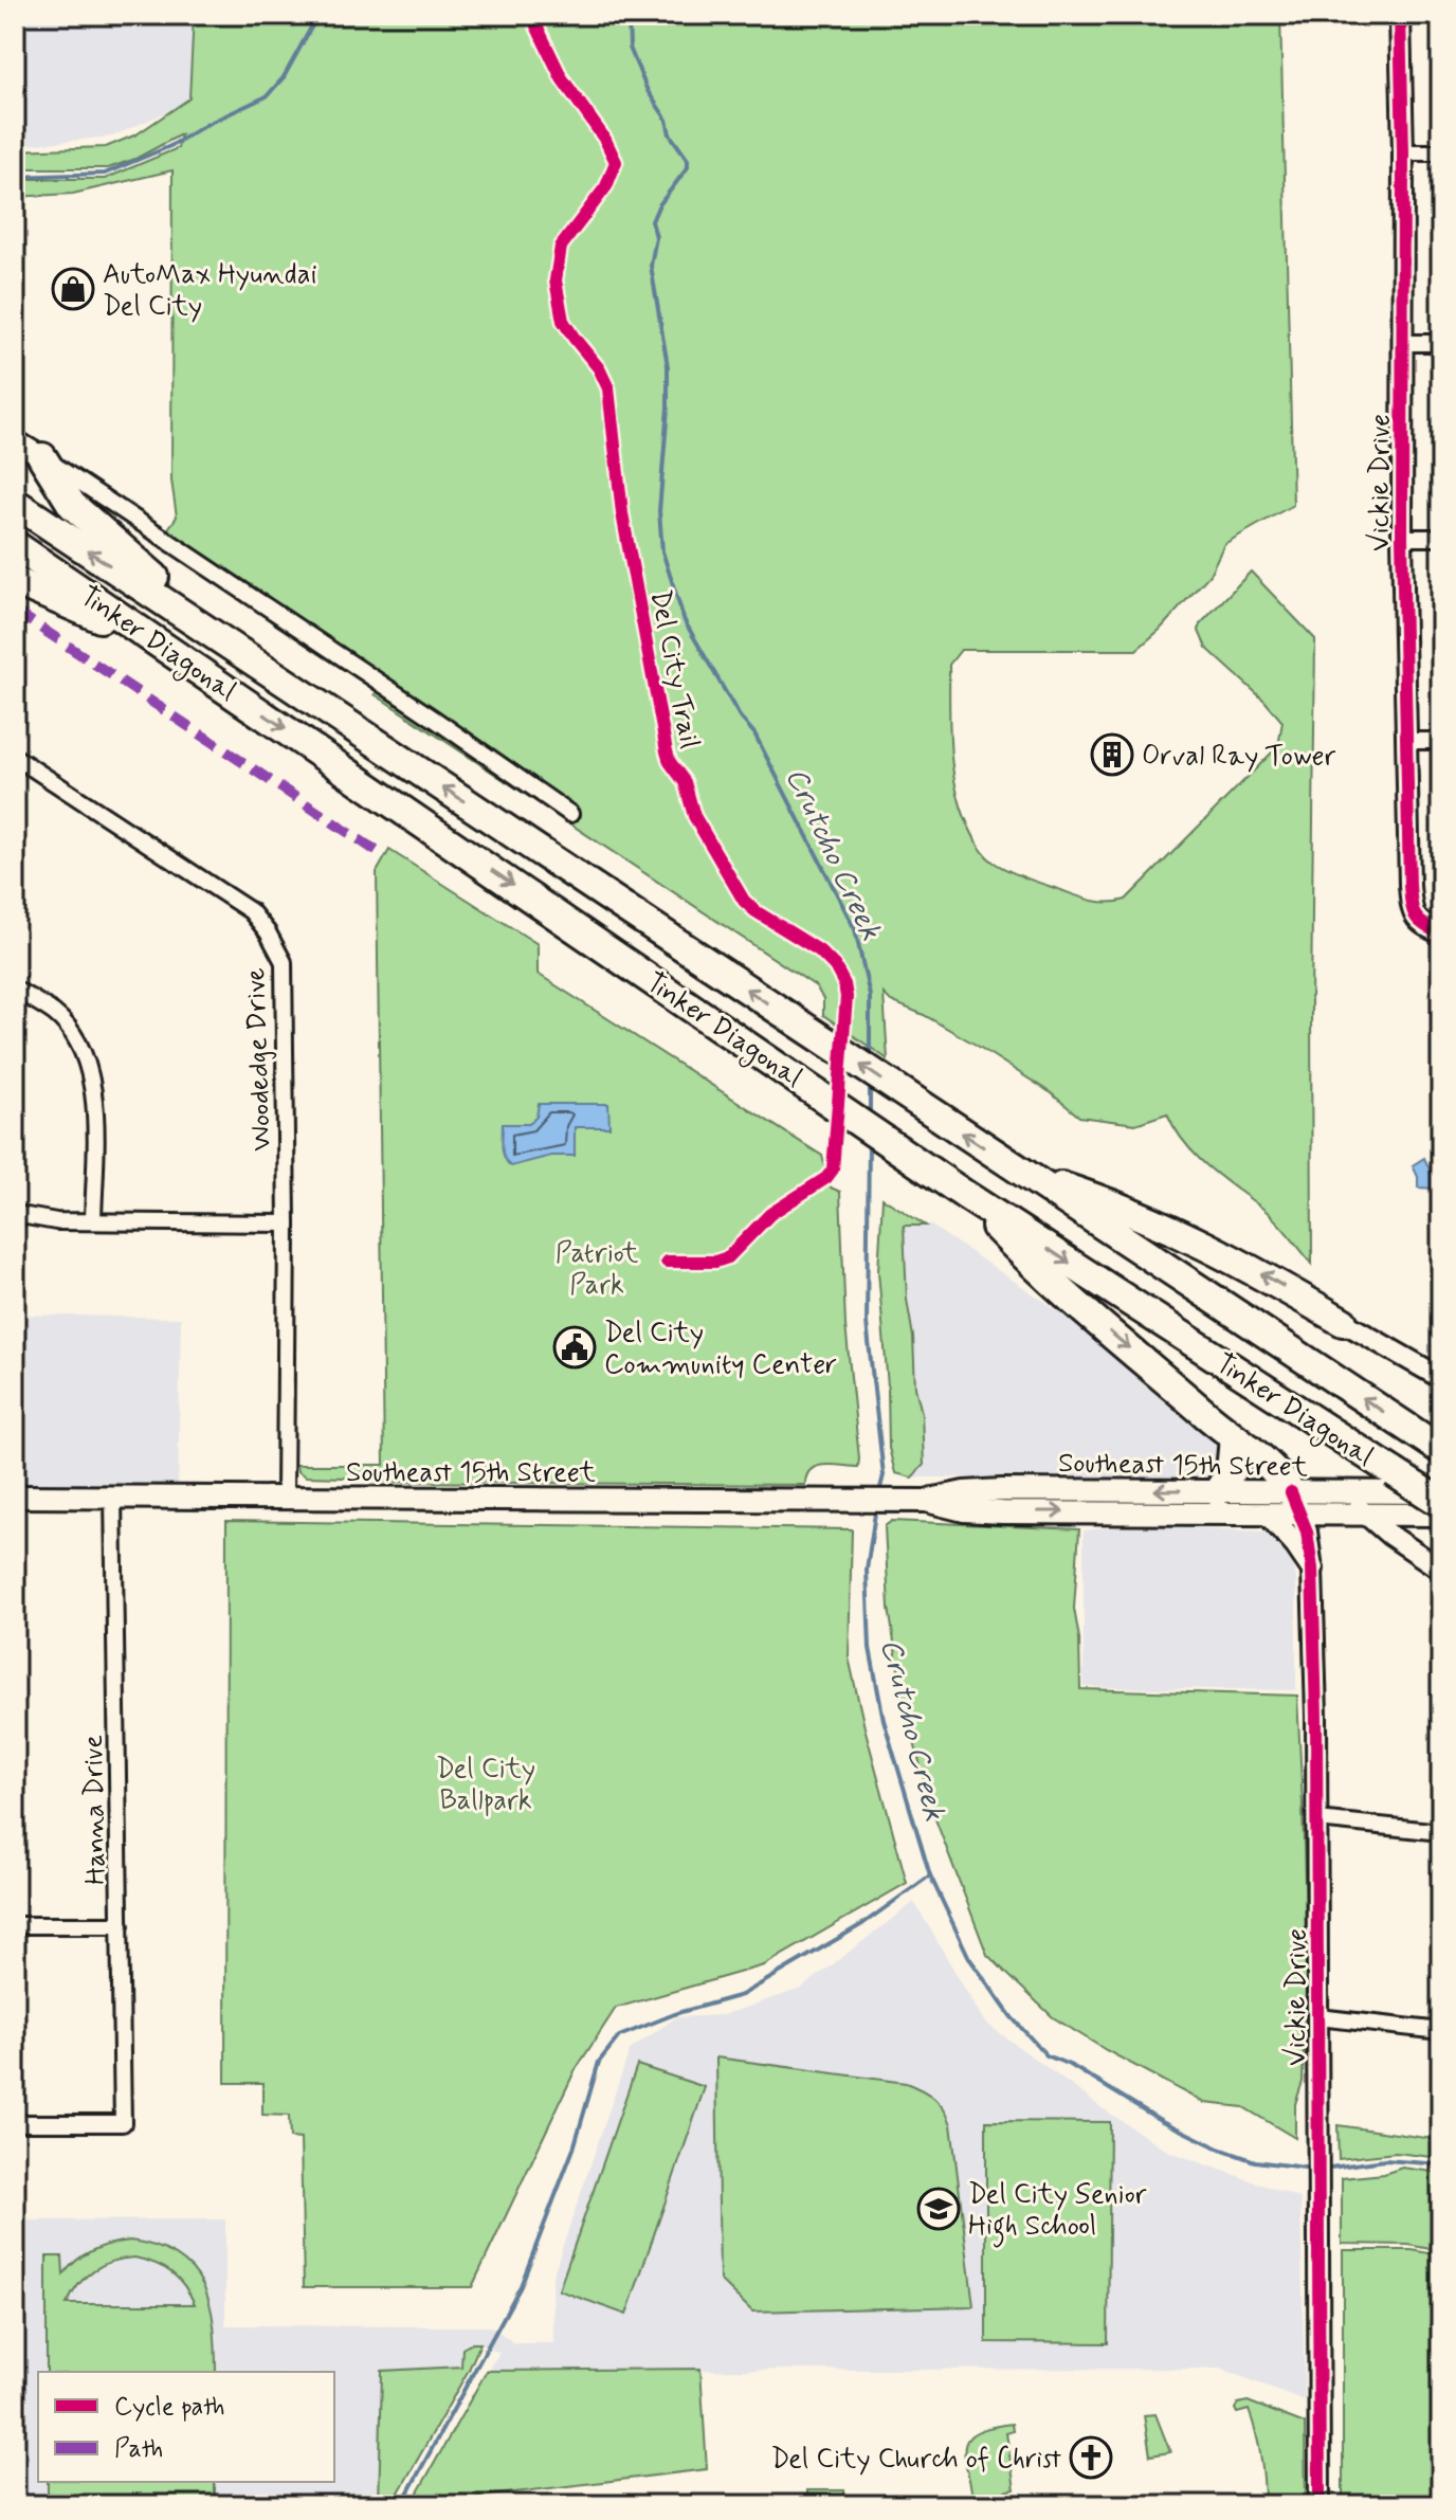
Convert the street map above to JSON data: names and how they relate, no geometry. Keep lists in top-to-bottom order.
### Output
{
  "streets": {
    "highway": ["Tinker Diagonal"],
    "main road": ["Southeast 15th Street"],
    "street": ["Vickie Drive", "Woodedge Drive", "Hanna Drive"],
    "cycle path": ["Del City Trail"]
  },
  "crossings": [
    ["Vickie Drive", "Southeast 15th Street"],
    ["Tinker Diagonal", "Southeast 15th Street"],
    ["Woodedge Drive", "Southeast 15th Street"],
    ["Southeast 15th Street", "Hanna Drive"]
  ],
  "water": ["Crutcho Creek"],
  "parks": ["Patriot Park", "Del City Ballpark"],
  "places": {
    "shop": ["AutoMax Hyundai Del City"],
    "building": ["Orval Ray Tower"],
    "public building": ["Del City Community Center"],
    "school or university": ["Del City Senior High School"],
    "church": ["Del City Church of Christ"]
  },
  "legend": ["Cycle path", "Path"]
}
